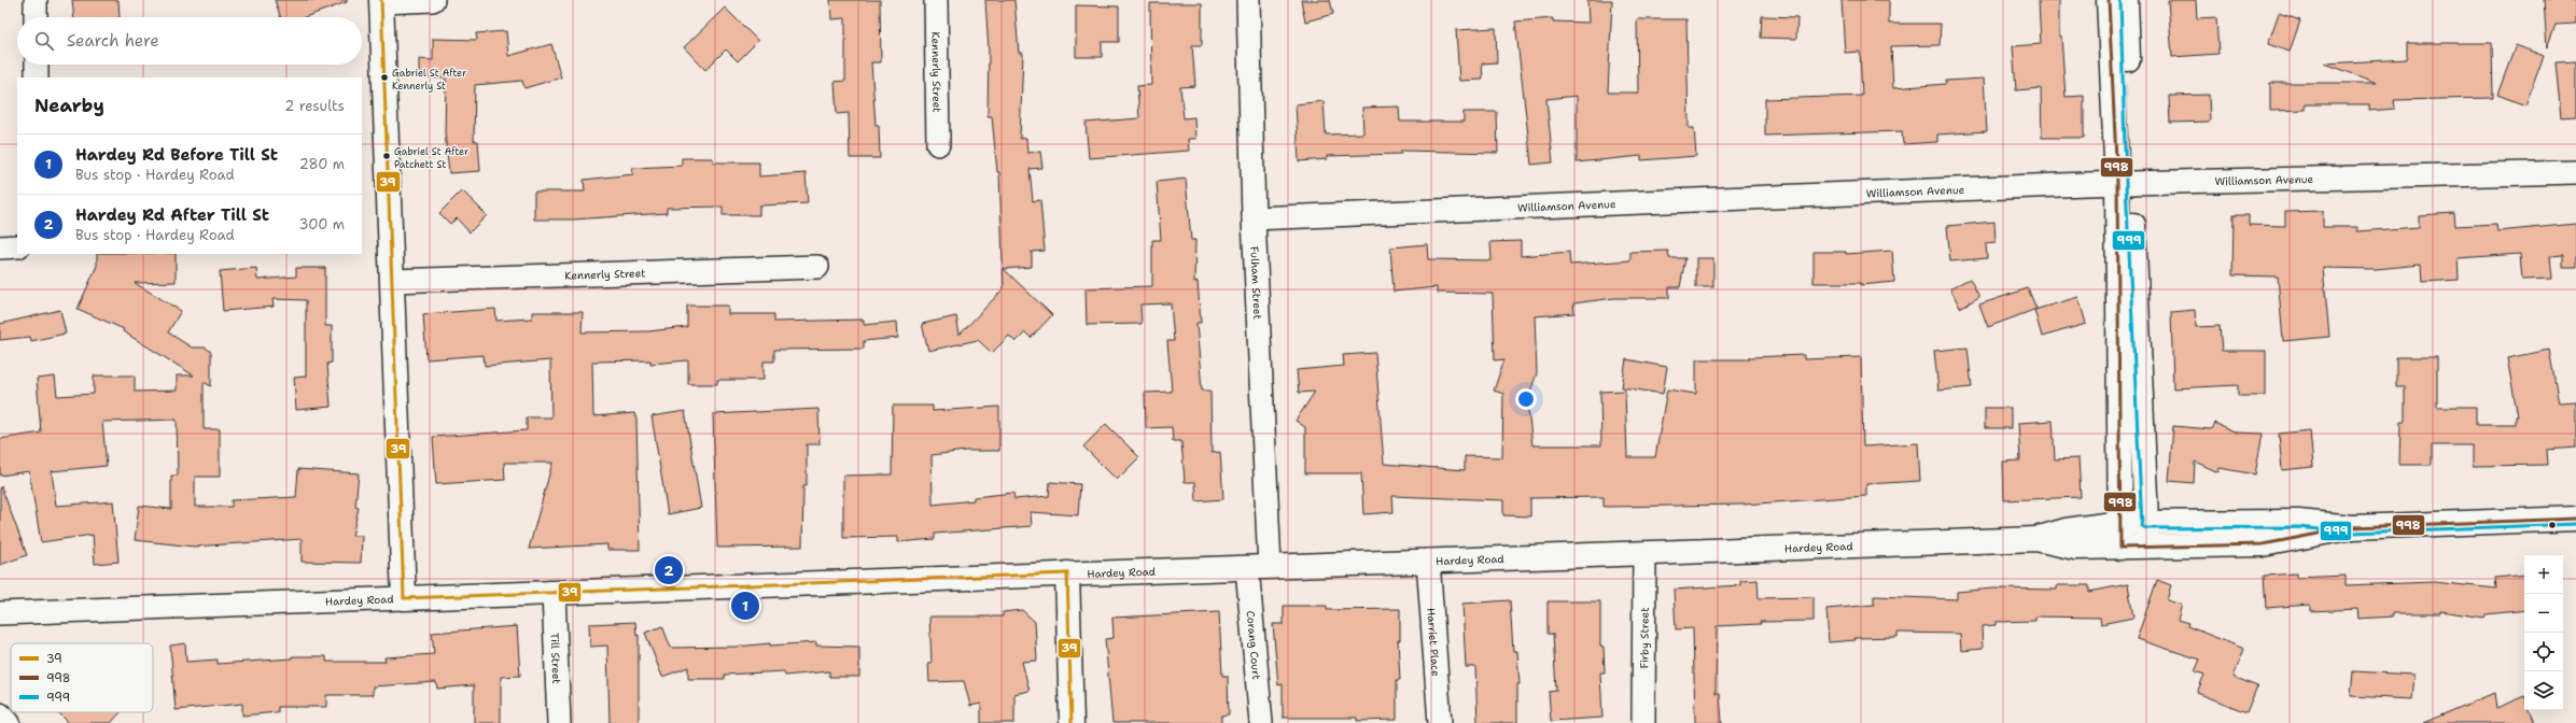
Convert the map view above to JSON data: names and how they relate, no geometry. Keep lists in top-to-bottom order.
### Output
{
  "streets": {
    "street": [
      "Kennerly Street",
      "Williamson Avenue",
      "Fulham Street",
      "Hardey Road",
      "Firby Street",
      "Harriet Place",
      "Corang Court",
      "Till Street"
    ]
  },
  "crossings": [
    ["Williamson Avenue", "Fulham Street"],
    ["Fulham Street", "Hardey Road"],
    ["Fulham Street", "Corang Court"],
    ["Hardey Road", "Firby Street"],
    ["Hardey Road", "Harriet Place"],
    ["Hardey Road", "Corang Court"],
    ["Hardey Road", "Till Street"]
  ],
  "places": ["Gabriel St After Kennerly St", "Gabriel St After Patchett St"],
  "lines": ["transit line 39", "transit line 998", "transit line 999"],
  "legend": ["39", "998", "999"],
  "page": {
    "search": "Search here",
    "heading": ["Nearby", "2 results"],
    "list": [
      {
        "mark": "1",
        "name": "Hardey Rd Before Till St",
        "note": "Bus stop · Hardey Road",
        "value": "280 m"
      },
      {
        "mark": "2",
        "name": "Hardey Rd After Till St",
        "note": "Bus stop · Hardey Road",
        "value": "300 m"
      }
    ],
    "pins": ["2", "1"],
    "map_buttons": ["+", "−"]
  }
}
